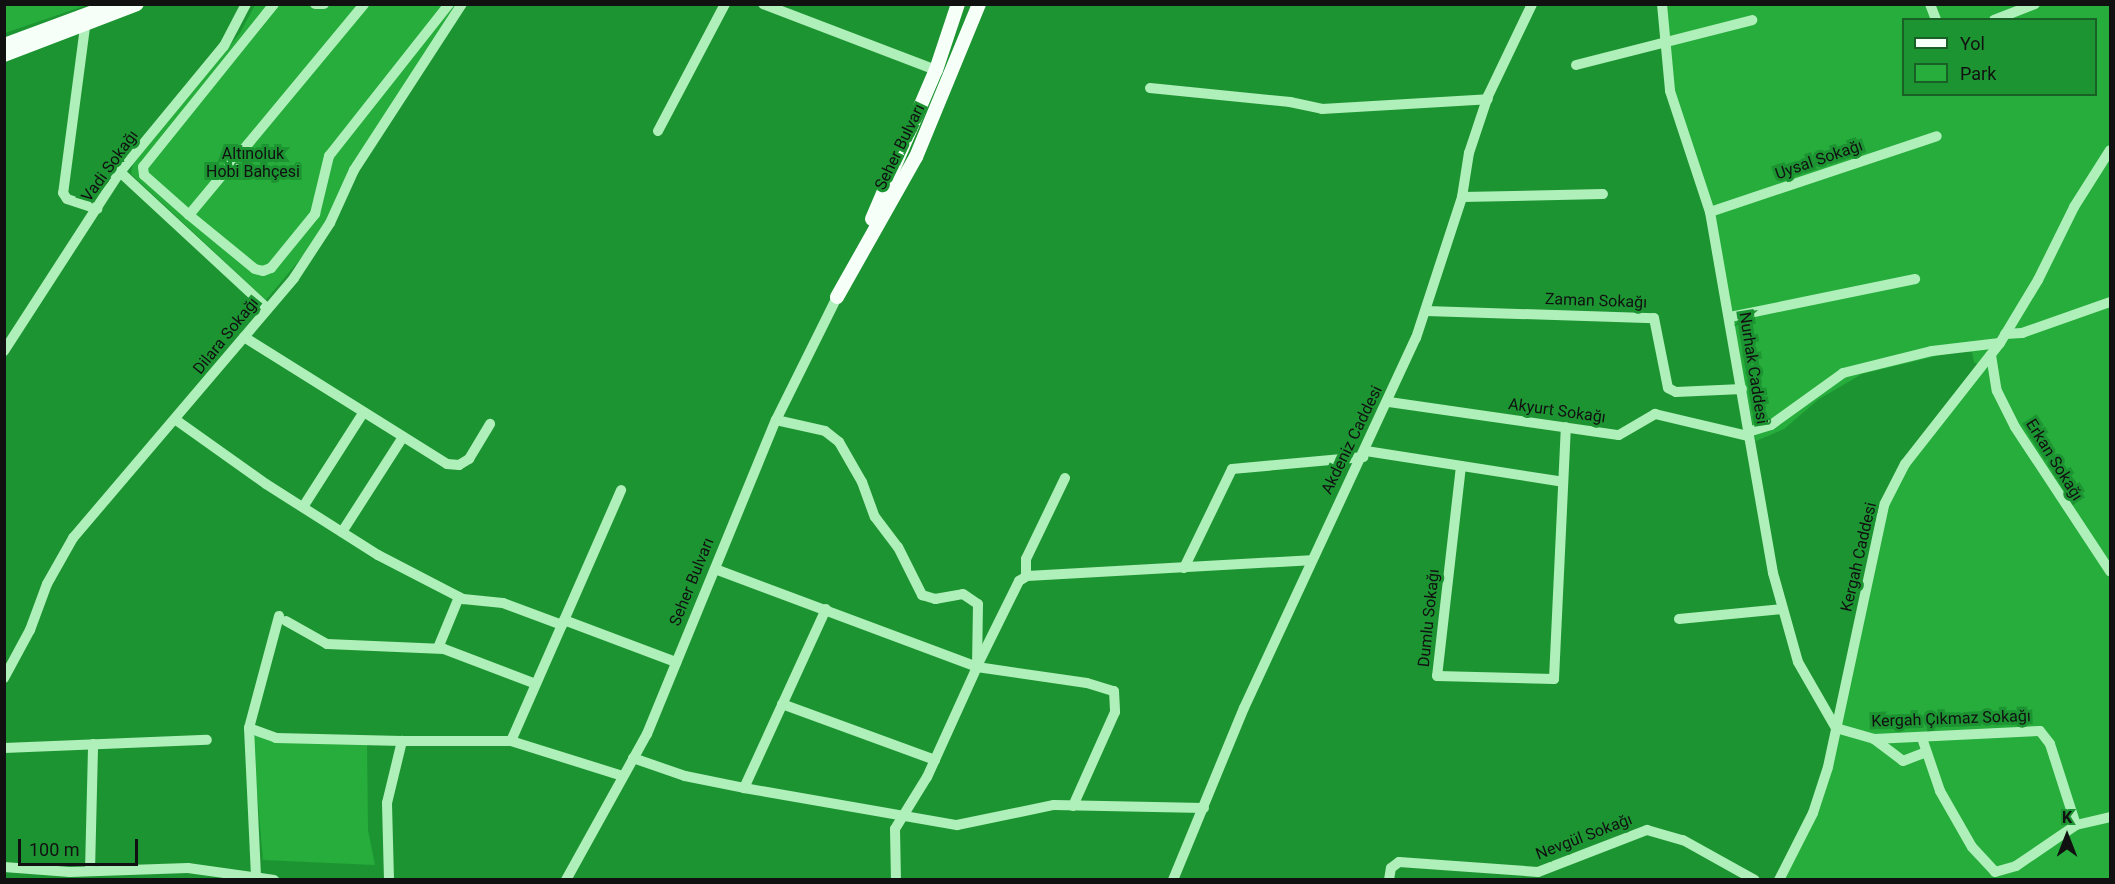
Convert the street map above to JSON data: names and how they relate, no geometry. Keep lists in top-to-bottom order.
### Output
{
  "streets": {
    "main road": ["Seher Bulvarı"],
    "street": [
      "Uysal Sokağı",
      "Vadi Sokağı",
      "Zaman Sokağı",
      "Dilara Sokağı",
      "Nurhak Caddesi",
      "Akyurt Sokağı",
      "Akdeniz Caddesi",
      "Erkan Sokağı",
      "Kergah Caddesi",
      "Dumlu Sokağı",
      "Kergah Çıkmaz Sokağı",
      "Nevgül Sokağı"
    ]
  },
  "crossings": [
    ["Uysal Sokağı", "Nurhak Caddesi"],
    ["Zaman Sokağı", "Nurhak Caddesi"],
    ["Zaman Sokağı", "Akdeniz Caddesi"],
    ["Nurhak Caddesi", "Akyurt Sokağı"],
    ["Nurhak Caddesi", "Kergah Caddesi"],
    ["Nurhak Caddesi", "Kergah Çıkmaz Sokağı"],
    ["Akyurt Sokağı", "Akdeniz Caddesi"],
    ["Akyurt Sokağı", "Dumlu Sokağı"],
    ["Erkan Sokağı", "Kergah Caddesi"],
    ["Kergah Caddesi", "Kergah Çıkmaz Sokağı"]
  ],
  "parks": ["Altınoluk Hobi Bahçesi"],
  "legend": ["Yol", "Park"],
  "scale_bar": "100 m",
  "north": "top"
}
